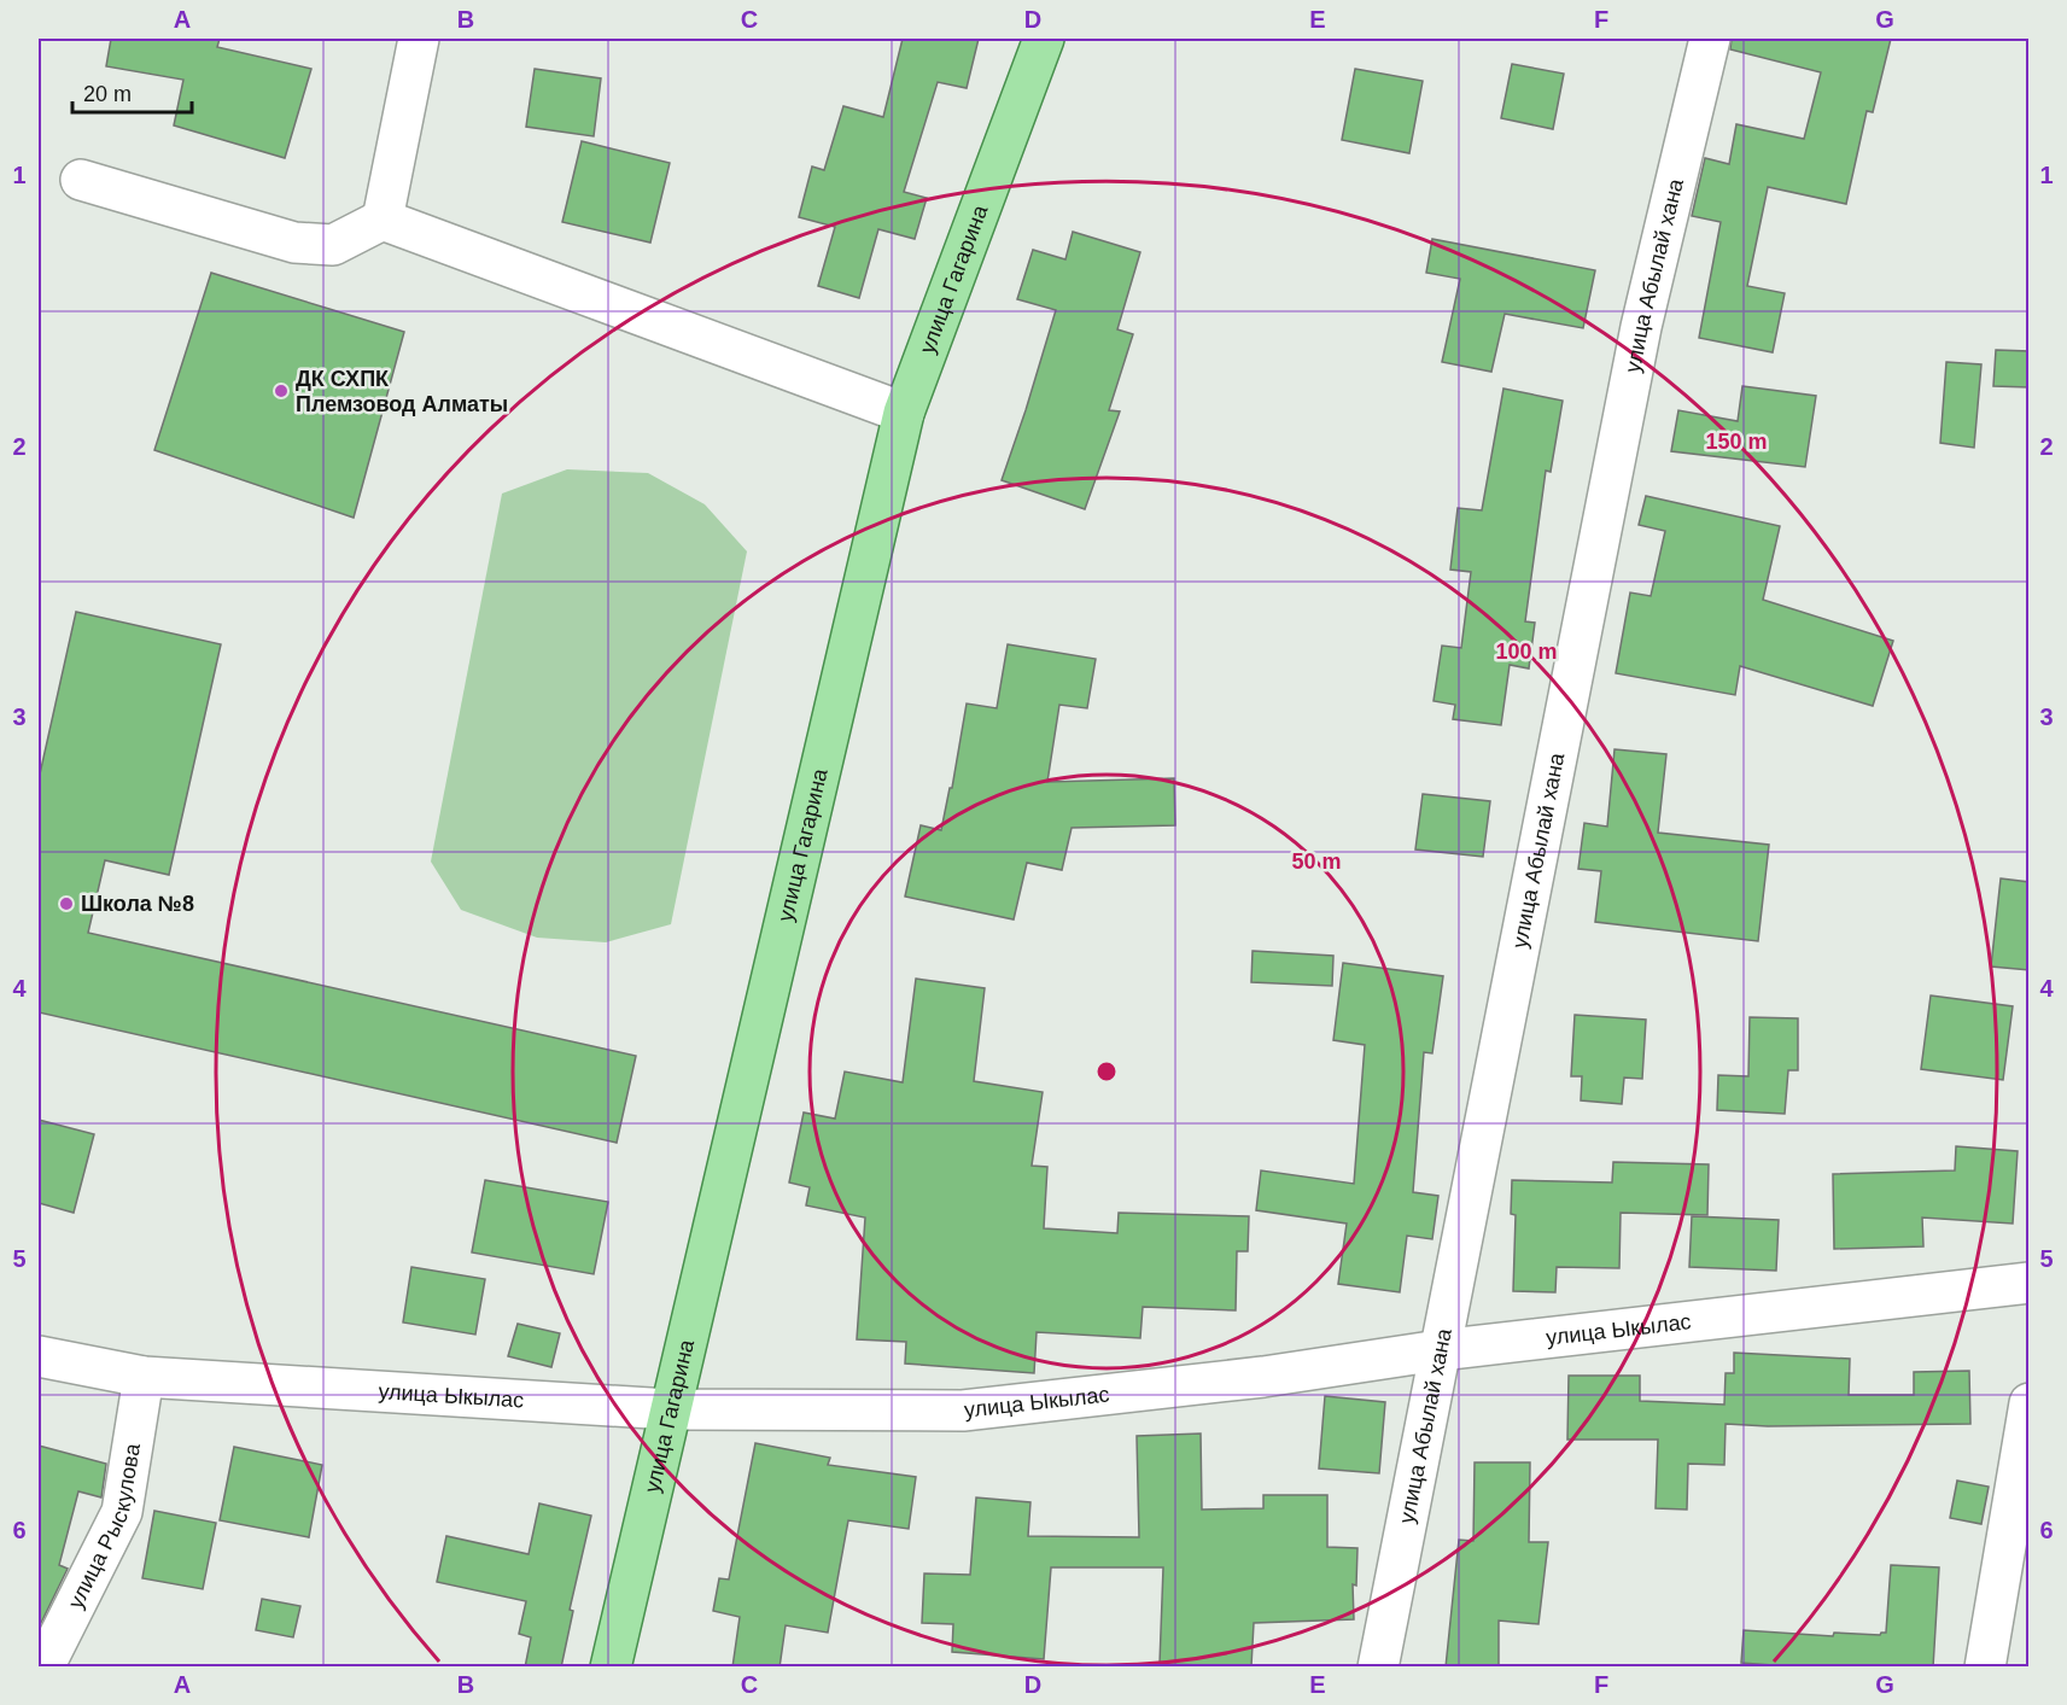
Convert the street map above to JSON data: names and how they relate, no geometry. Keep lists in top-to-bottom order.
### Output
{
  "streets": {
    "main road": ["улица Гагарина"],
    "street": ["улица Абылай хана", "улица Ыкылас", "улица Рыскулова"]
  },
  "crossings": [
    ["улица Абылай хана", "улица Ыкылас"],
    ["улица Гагарина", "улица Ыкылас"],
    ["улица Ыкылас", "улица Рыскулова"]
  ],
  "places": ["ДК СХПК Племзовод Алматы", "Школа №8"],
  "scale_bar": "20 m",
  "grid": {
    "columns": [
      "A",
      "B",
      "C",
      "D",
      "E",
      "F",
      "G"
    ],
    "rows": [
      "1",
      "2",
      "3",
      "4",
      "5",
      "6"
    ]
  },
  "rings": ["150 m", "100 m", "50 m"]
}
